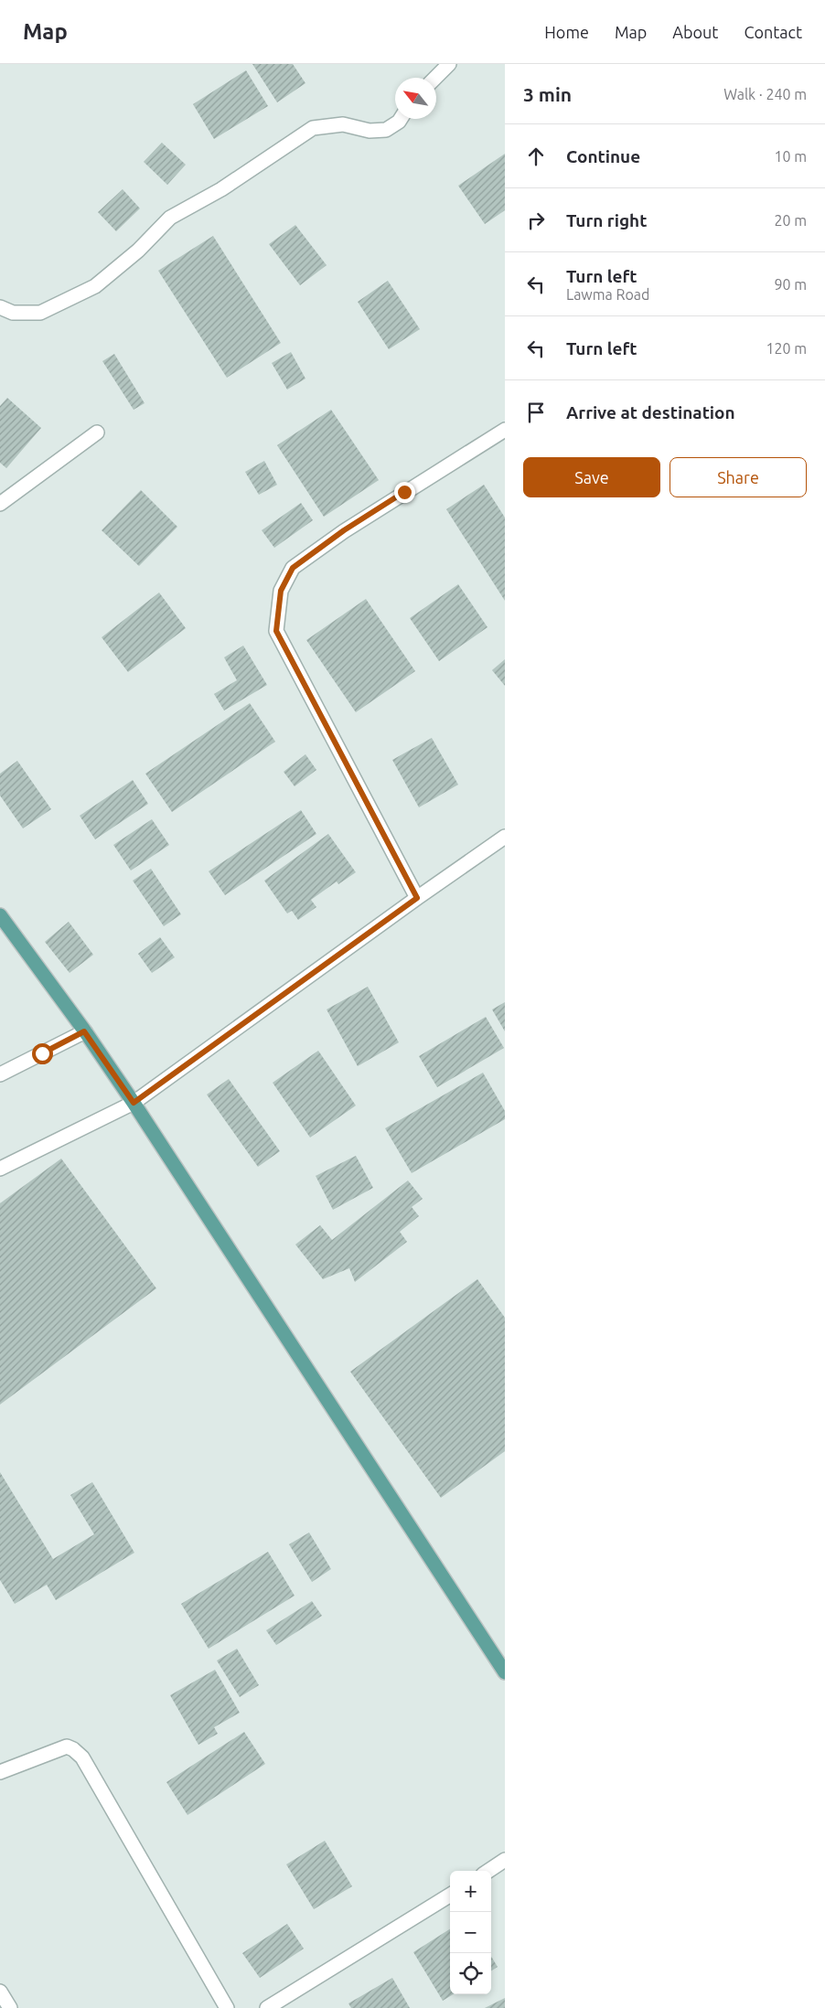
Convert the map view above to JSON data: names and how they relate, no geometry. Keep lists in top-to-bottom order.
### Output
{
  "north": "top left",
  "page": {
    "header": "Map",
    "nav": [
      "Home",
      "Map",
      "About",
      "Contact"
    ],
    "heading": ["3 min", "Walk · 240 m"],
    "list": [
      ["Continue", "10 m"],
      ["Turn right", "20 m"],
      ["Turn left", "Lawma Road", "90 m"],
      ["Turn left", "120 m"],
      "Arrive at destination"
    ],
    "buttons": ["Save", "Share"],
    "map_buttons": ["+", "−"]
  }
}
